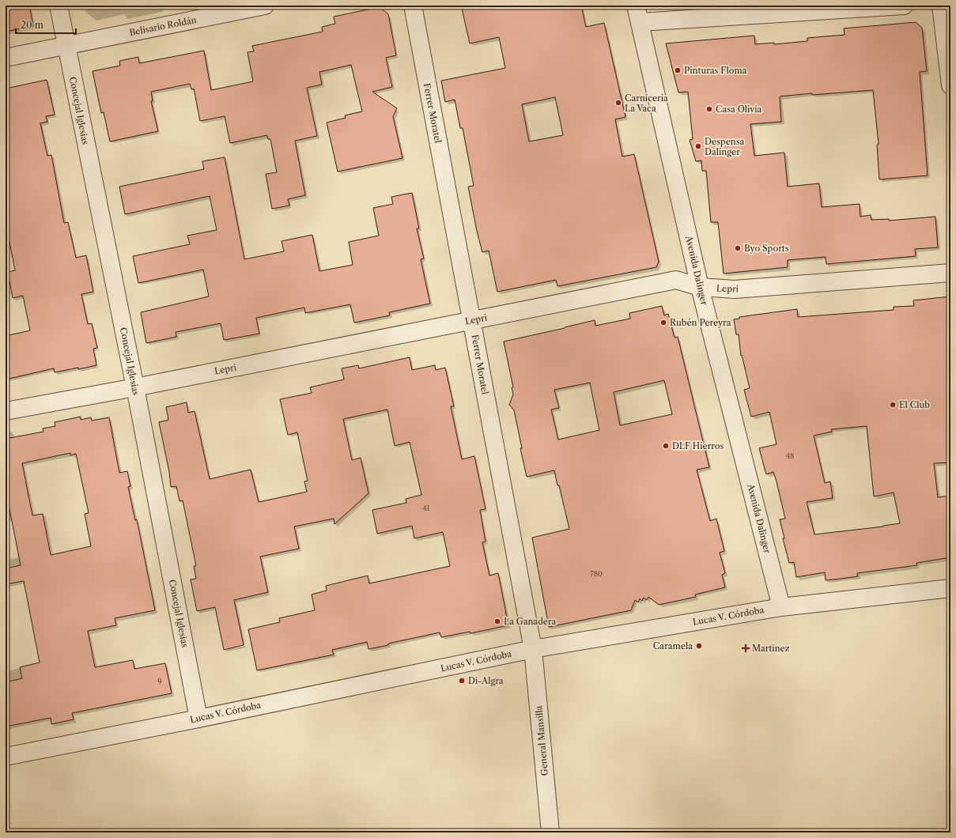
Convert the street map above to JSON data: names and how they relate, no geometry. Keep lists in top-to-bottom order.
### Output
{
  "streets": {
    "street": [
      "Belisario Roldán",
      "Concejal Iglesias",
      "Ferrer Moratel",
      "Avenida Dalinger",
      "Lepri",
      "Lucas V. Córdoba",
      "General Mansilla"
    ]
  },
  "crossings": [
    ["Belisario Roldán", "Concejal Iglesias"],
    ["Concejal Iglesias", "Lepri"],
    ["Concejal Iglesias", "Lucas V. Córdoba"],
    ["Ferrer Moratel", "Lepri"],
    ["Ferrer Moratel", "Lucas V. Córdoba"],
    ["Ferrer Moratel", "General Mansilla"],
    ["Avenida Dalinger", "Lepri"],
    ["Avenida Dalinger", "Lucas V. Córdoba"],
    ["Lucas V. Córdoba", "General Mansilla"]
  ],
  "places": {
    "other": [
      "Pinturas Floma",
      "Carniceria La Vaca",
      "Casa Olivia",
      "Despensa Dalinger",
      "Byo Sports",
      "Rubén Pereyra",
      "El Club",
      "DLF Hierros",
      "La Ganadera",
      "Caramela",
      "Di-Algra"
    ],
    "health": ["Martinez"]
  },
  "house_numbers": [
    "48",
    "41",
    "780",
    "9"
  ],
  "scale_bar": "20 m"
}
